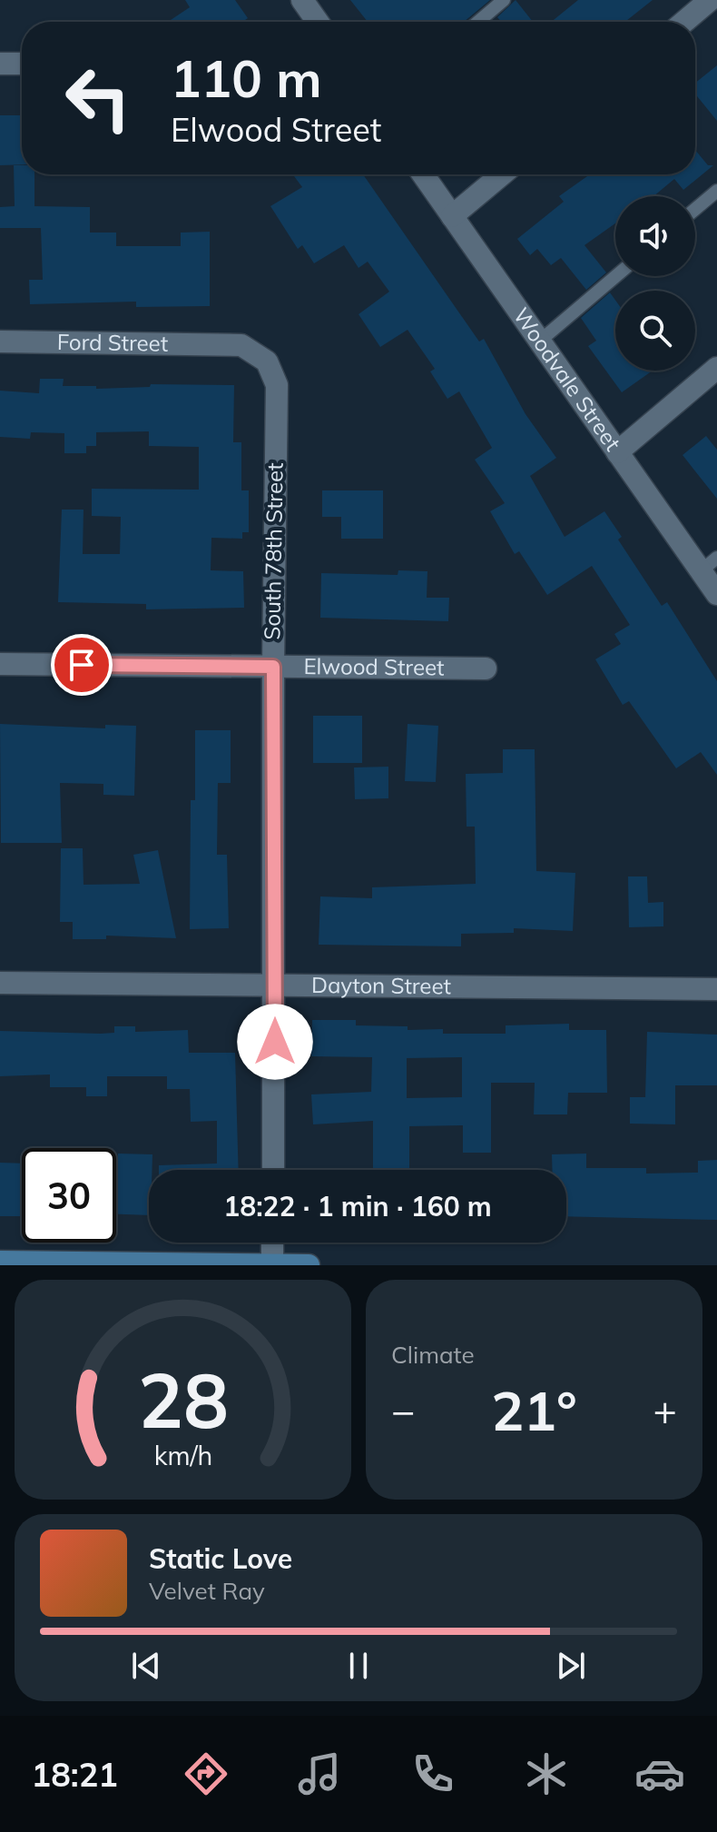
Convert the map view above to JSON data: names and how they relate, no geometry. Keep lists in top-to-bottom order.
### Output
{
  "streets": {
    "street": [
      "Ford Street",
      "Woodvale Street",
      "South 78th Street",
      "Elwood Street",
      "Dayton Street"
    ]
  },
  "crossings": [
    ["Ford Street", "South 78th Street"],
    ["South 78th Street", "Elwood Street"],
    ["South 78th Street", "Dayton Street"]
  ],
  "page": {
    "turn": ["110 m", "Elwood Street"],
    "limit": "30",
    "trip": "18:22 · 1 min · 160 m",
    "tile": "Climate",
    "heat": ["−", "21°", "+"],
    "song": ["Static Love", "Velvet Ray"],
    "tabs": "18:21",
    "gauge": ["28", "km/h"]
  }
}
